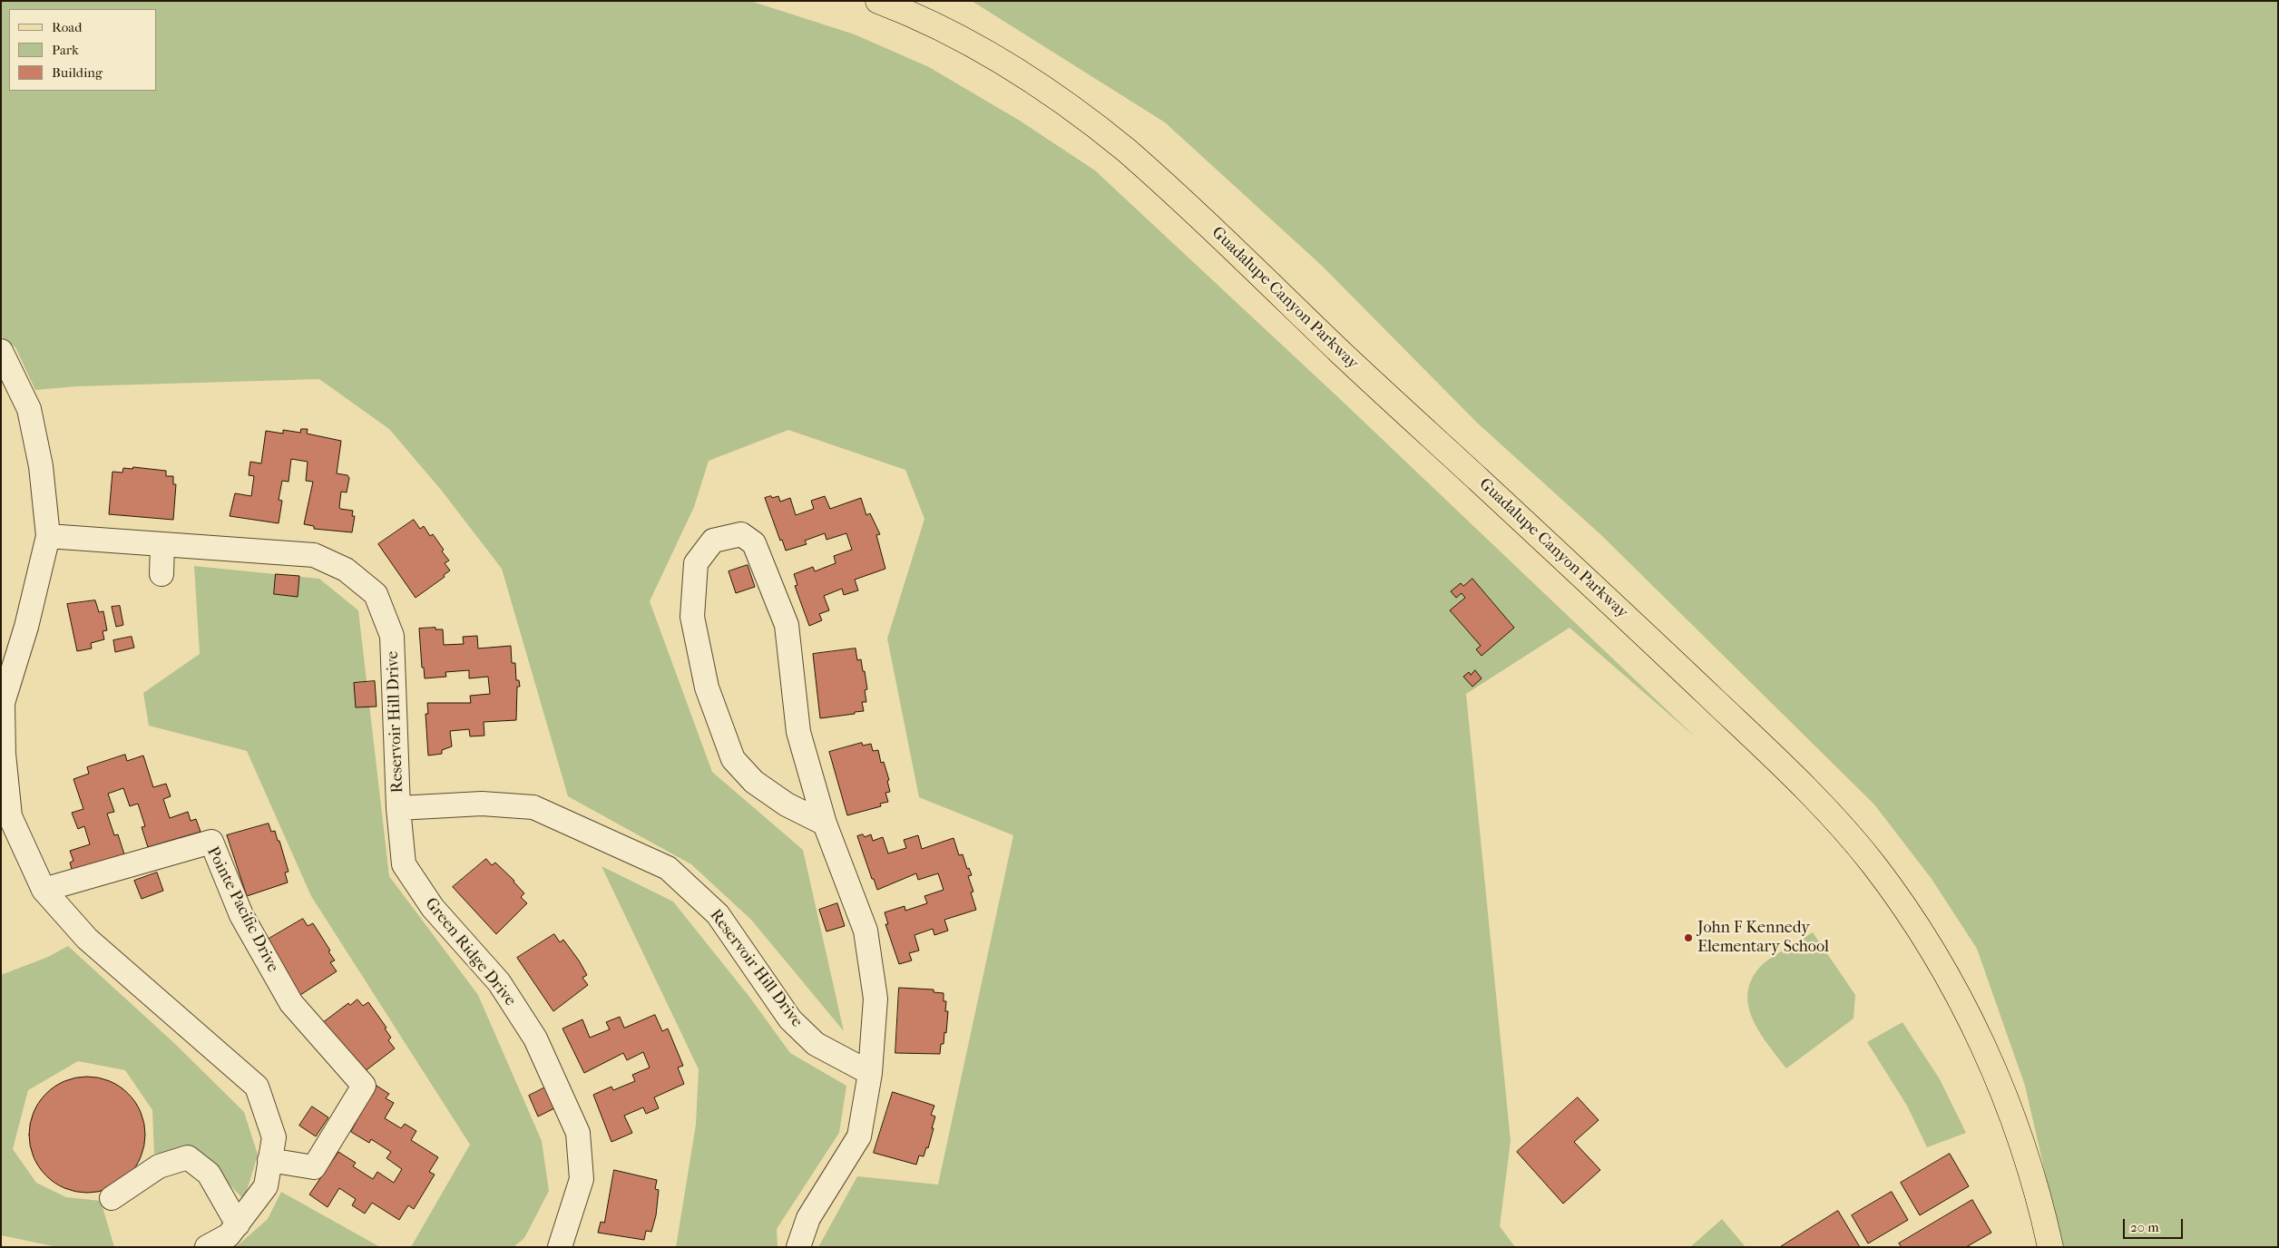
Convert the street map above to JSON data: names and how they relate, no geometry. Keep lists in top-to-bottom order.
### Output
{
  "streets": {
    "main road": ["Guadalupe Canyon Parkway"],
    "street": ["Reservoir Hill Drive", "Pointe Pacific Drive", "Green Ridge Drive"]
  },
  "crossings": [
    ["Reservoir Hill Drive", "Green Ridge Drive"]
  ],
  "places": ["John F Kennedy Elementary School"],
  "legend": ["Road", "Park", "Building"],
  "scale_bar": "20 m"
}
